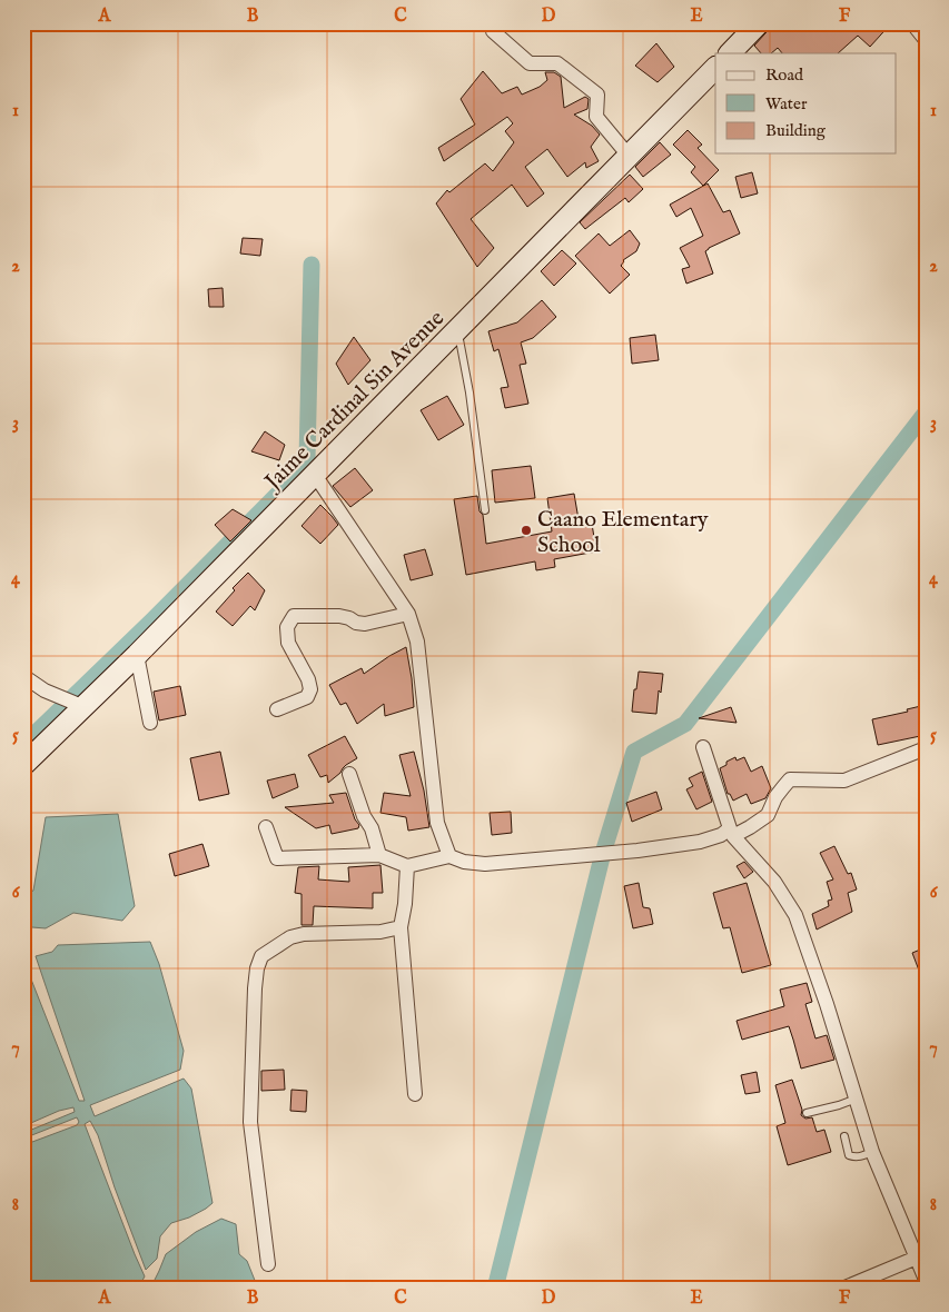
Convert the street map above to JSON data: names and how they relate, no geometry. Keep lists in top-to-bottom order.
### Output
{
  "streets": {
    "main road": ["Jaime Cardinal Sin Avenue"]
  },
  "places": ["Caano Elementary School"],
  "legend": ["Road", "Water", "Building"],
  "grid": {
    "columns": [
      "A",
      "B",
      "C",
      "D",
      "E",
      "F"
    ],
    "rows": [
      "1",
      "2",
      "3",
      "4",
      "5",
      "6",
      "7",
      "8"
    ]
  }
}
